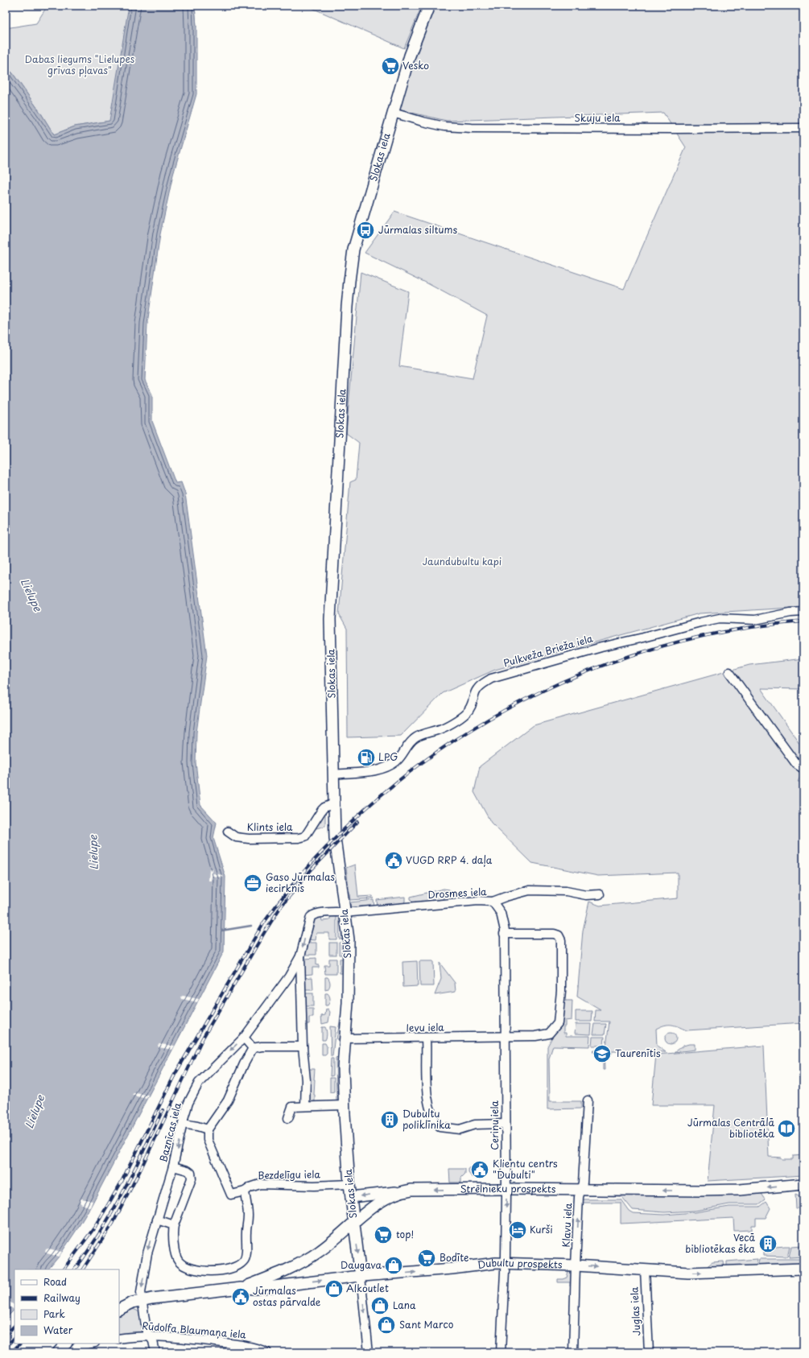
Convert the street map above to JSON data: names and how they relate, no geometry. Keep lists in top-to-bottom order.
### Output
{
  "streets": {
    "main road": ["Slokas iela", "Strēlnieku prospekts", "Dubultu prospekts"],
    "street": [
      "Skuju iela",
      "Pulkveža Brieža iela",
      "Klints iela",
      "Drosmes iela",
      "Ievu iela",
      "Ceriņu iela",
      "Baznīcas iela",
      "Bezdelīgu iela",
      "Kļavu iela",
      "Juglas iela",
      "Rūdolfa Blaumaņa iela"
    ]
  },
  "crossings": [
    ["Skuju iela", "Slokas iela"],
    ["Slokas iela", "Pulkveža Brieža iela"],
    ["Slokas iela", "Klints iela"],
    ["Slokas iela", "Drosmes iela"],
    ["Slokas iela", "Ievu iela"],
    ["Slokas iela", "Bezdelīgu iela"],
    ["Slokas iela", "Strēlnieku prospekts"],
    ["Slokas iela", "Dubultu prospekts"],
    ["Drosmes iela", "Ceriņu iela"],
    ["Drosmes iela", "Baznīcas iela"],
    ["Ievu iela", "Ceriņu iela"],
    ["Ceriņu iela", "Strēlnieku prospekts"],
    ["Ceriņu iela", "Dubultu prospekts"],
    ["Baznīcas iela", "Dubultu prospekts"],
    ["Baznīcas iela", "Rūdolfa Blaumaņa iela"],
    ["Strēlnieku prospekts", "Kļavu iela"],
    ["Strēlnieku prospekts", "Dubultu prospekts"],
    ["Kļavu iela", "Dubultu prospekts"],
    ["Dubultu prospekts", "Juglas iela"]
  ],
  "one_way": ["Strēlnieku prospekts", "Dubultu prospekts"],
  "water": ["Lielupe"],
  "parks": ["Dabas liegums \"Lielupes grīvas pļavas\"", "Jaundubultu kapi"],
  "places": {
    "supermarket": ["Vesko", "top!", "Bodīte"],
    "bus stop": ["Jūrmalas siltums"],
    "fuel station": ["LPG"],
    "public building": ["VUGD RRP 4. daļa", "Klientu centrs \"Dubulti\"", "Jūrmalas ostas pārvalde"],
    "office": ["Gaso Jūrmalas iecirknis"],
    "school or university": ["Taurenītis"],
    "building": ["Dubultu poliklīnika", "Vecā bibliotēkas ēka"],
    "library": ["Jūrmalas Centrālā bibliotēka"],
    "hotel": ["Kurši"],
    "shop": [
      "Daugava",
      "Alkoutlet",
      "Lana",
      "Sant Marco"
    ]
  },
  "legend": [
    "Road",
    "Railway",
    "Park",
    "Water"
  ]
}
